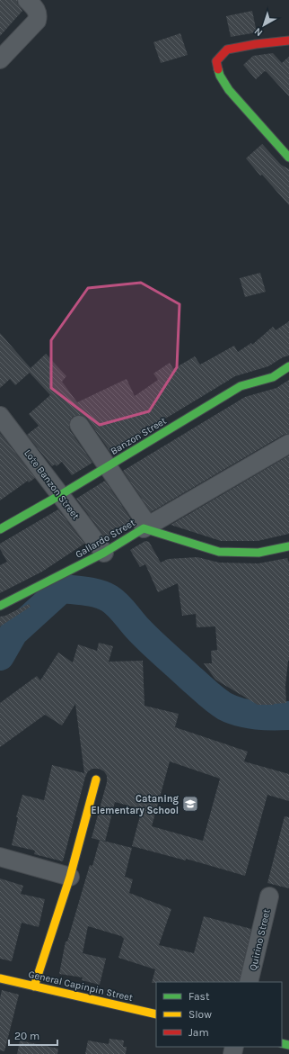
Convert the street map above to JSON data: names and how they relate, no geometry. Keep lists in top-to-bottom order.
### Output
{
  "streets": {
    "street": [
      "Banzon Street",
      "Lote Banzon Street",
      "Gallardo Street",
      "Quirino Street",
      "General Capinpin Street"
    ]
  },
  "crossings": [
    ["Banzon Street", "Lote Banzon Street"],
    ["Lote Banzon Street", "Gallardo Street"]
  ],
  "places": {
    "school or university": ["Cataning Elementary School"]
  },
  "legend": ["Fast", "Slow", "Jam"],
  "scale_bar": "20 m",
  "north": "bottom left"
}
